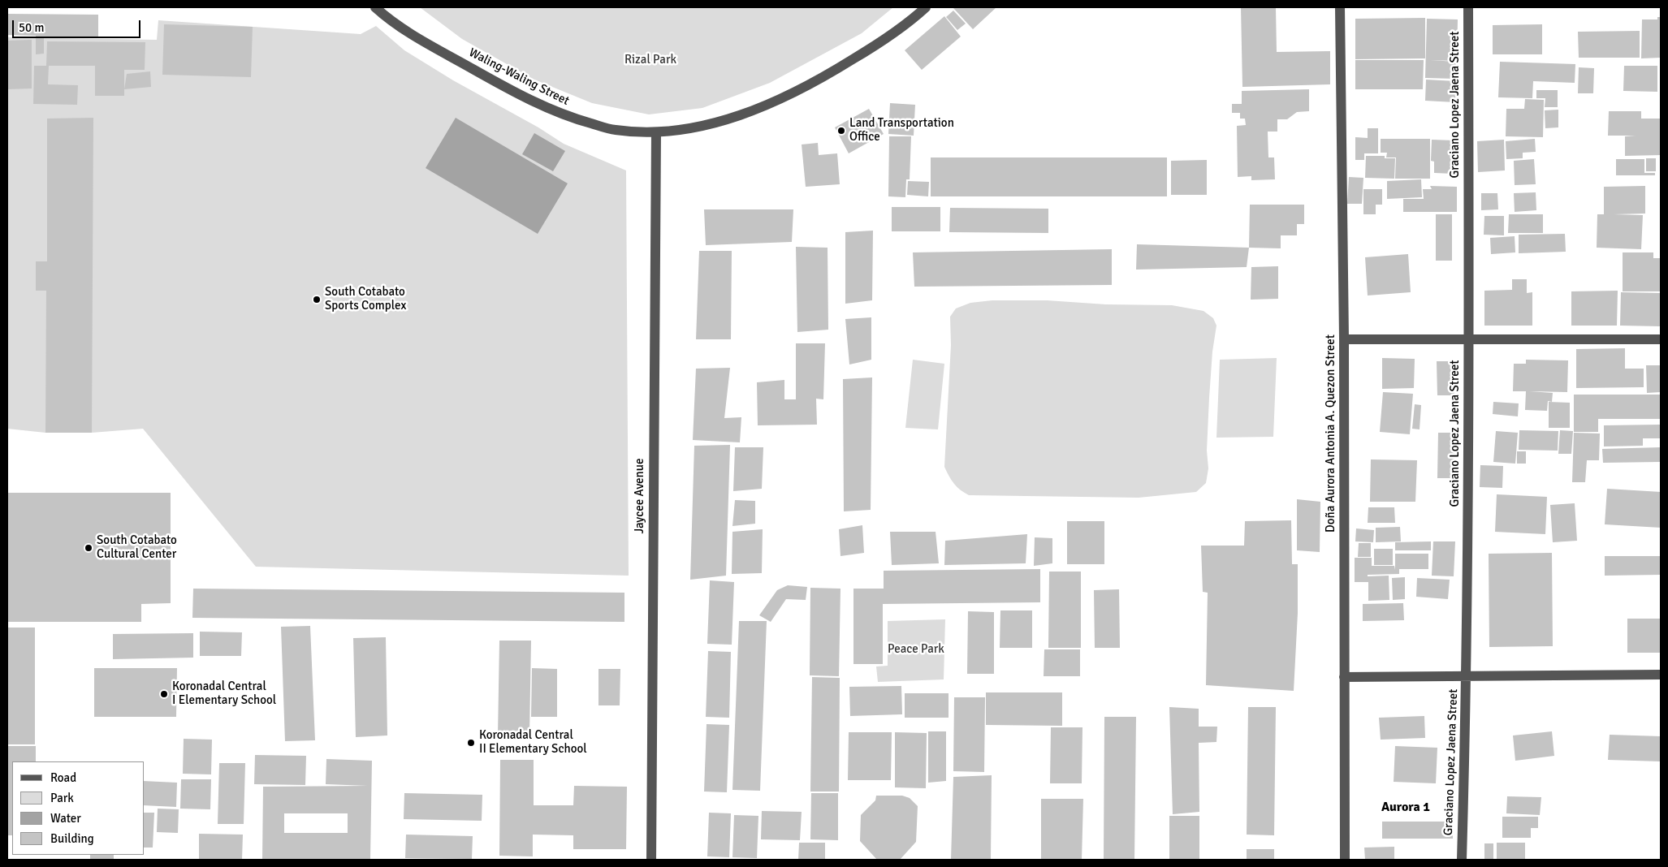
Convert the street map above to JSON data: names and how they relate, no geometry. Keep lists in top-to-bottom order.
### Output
{
  "streets": {
    "street": [
      "Waling-Waling Street",
      "Graciano Lopez Jaena Street",
      "Doña Aurora Antonia A. Quezon Street",
      "Jaycee Avenue"
    ]
  },
  "crossings": [
    ["Waling-Waling Street", "Jaycee Avenue"]
  ],
  "districts": ["Aurora 1"],
  "parks": ["Rizal Park", "Peace Park"],
  "places": [
    "Land Transportation Office",
    "South Cotabato Sports Complex",
    "South Cotabato Cultural Center",
    "Koronadal Central I Elementary School",
    "Koronadal Central II Elementary School"
  ],
  "legend": [
    "Road",
    "Park",
    "Water",
    "Building"
  ],
  "scale_bar": "50 m"
}
